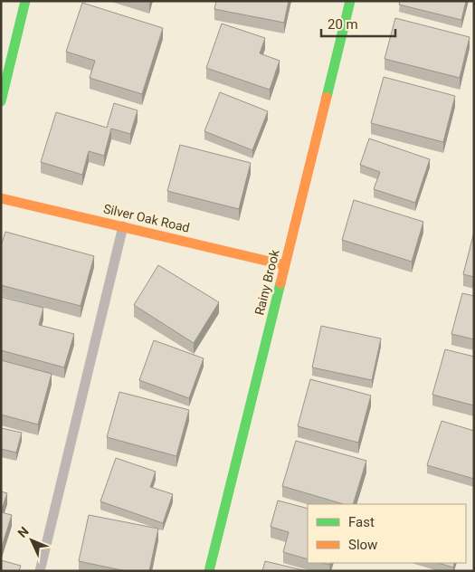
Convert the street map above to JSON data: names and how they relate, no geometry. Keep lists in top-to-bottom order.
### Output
{
  "streets": {
    "street": ["Silver Oak Road", "Rainy Brook"]
  },
  "crossings": [
    ["Silver Oak Road", "Rainy Brook"]
  ],
  "legend": ["Fast", "Slow"],
  "scale_bar": "20 m",
  "north": "top left"
}
